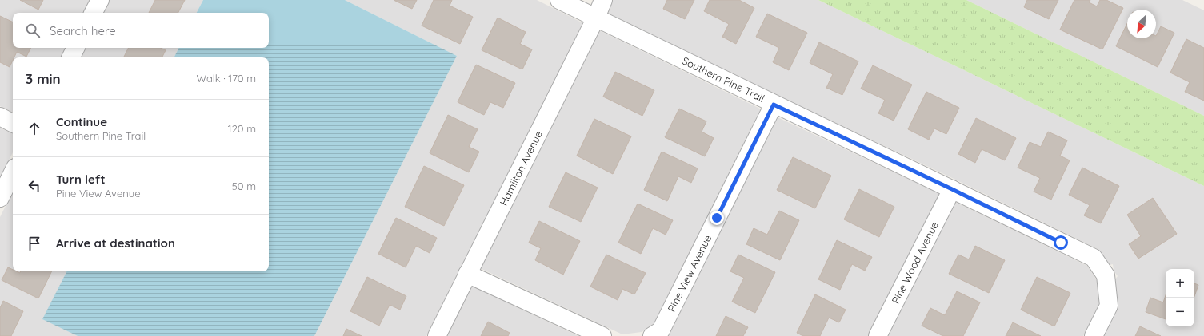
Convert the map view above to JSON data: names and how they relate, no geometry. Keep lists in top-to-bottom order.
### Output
{
  "streets": {
    "street": [
      "Southern Pine Trail",
      "Hamilton Avenue",
      "Pine Wood Avenue",
      "Pine View Avenue"
    ]
  },
  "crossings": [
    ["Southern Pine Trail", "Hamilton Avenue"],
    ["Southern Pine Trail", "Pine Wood Avenue"],
    ["Southern Pine Trail", "Pine View Avenue"]
  ],
  "north": "bottom left",
  "page": {
    "search": "Search here",
    "heading": ["3 min", "Walk · 170 m"],
    "list": [
      ["Continue", "Southern Pine Trail", "120 m"],
      ["Turn left", "Pine View Avenue", "50 m"],
      "Arrive at destination"
    ],
    "map_buttons": ["+", "−"]
  }
}
